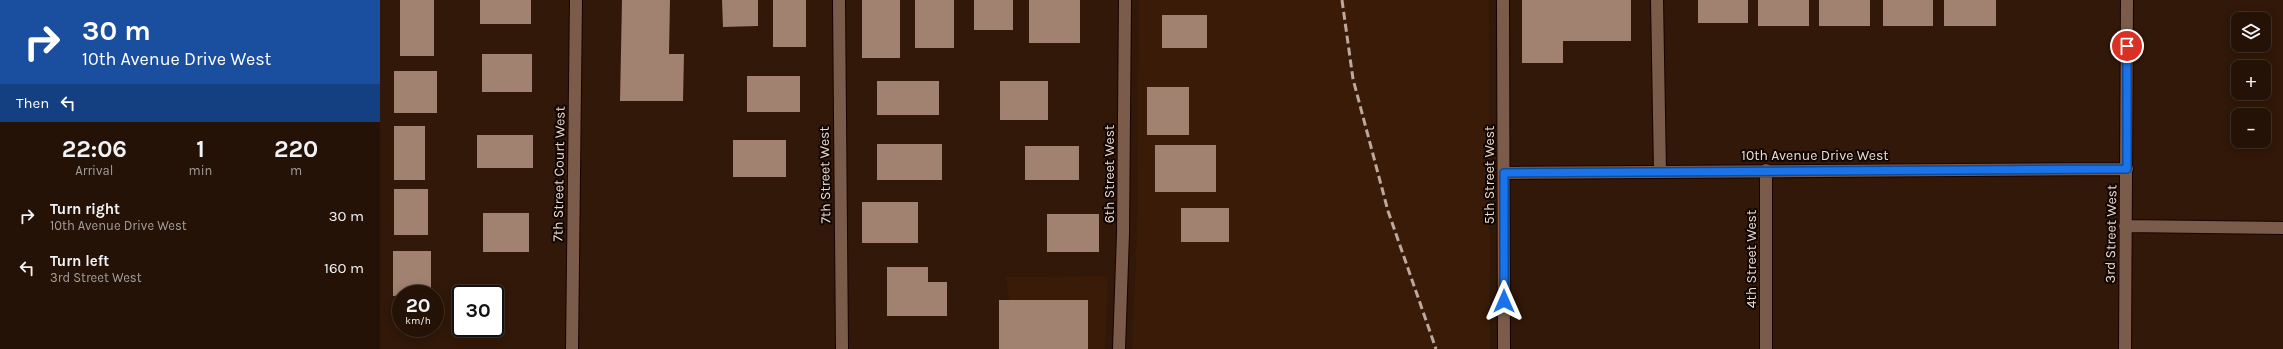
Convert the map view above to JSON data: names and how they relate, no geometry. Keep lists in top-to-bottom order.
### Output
{
  "streets": {
    "street": [
      "10th Avenue Drive West",
      "7th Street Court West",
      "6th Street West",
      "7th Street West",
      "5th Street West",
      "3rd Street West",
      "4th Street West"
    ]
  },
  "crossings": [
    ["10th Avenue Drive West", "5th Street West"],
    ["10th Avenue Drive West", "3rd Street West"],
    ["10th Avenue Drive West", "4th Street West"]
  ],
  "page": {
    "turn": ["30 m", "10th Avenue Drive West"],
    "map_buttons": ["+", "−"],
    "then": "Then",
    "eta": [
      "22:06",
      "Arrival",
      "1",
      "min",
      "220",
      "m"
    ],
    "list": [
      {
        "name": "Turn right",
        "note": "10th Avenue Drive West",
        "value": "30 m"
      },
      {
        "name": "Turn left",
        "note": "3rd Street West",
        "value": "160 m"
      }
    ],
    "speed": "20 km/h",
    "limit": "30"
  }
}
